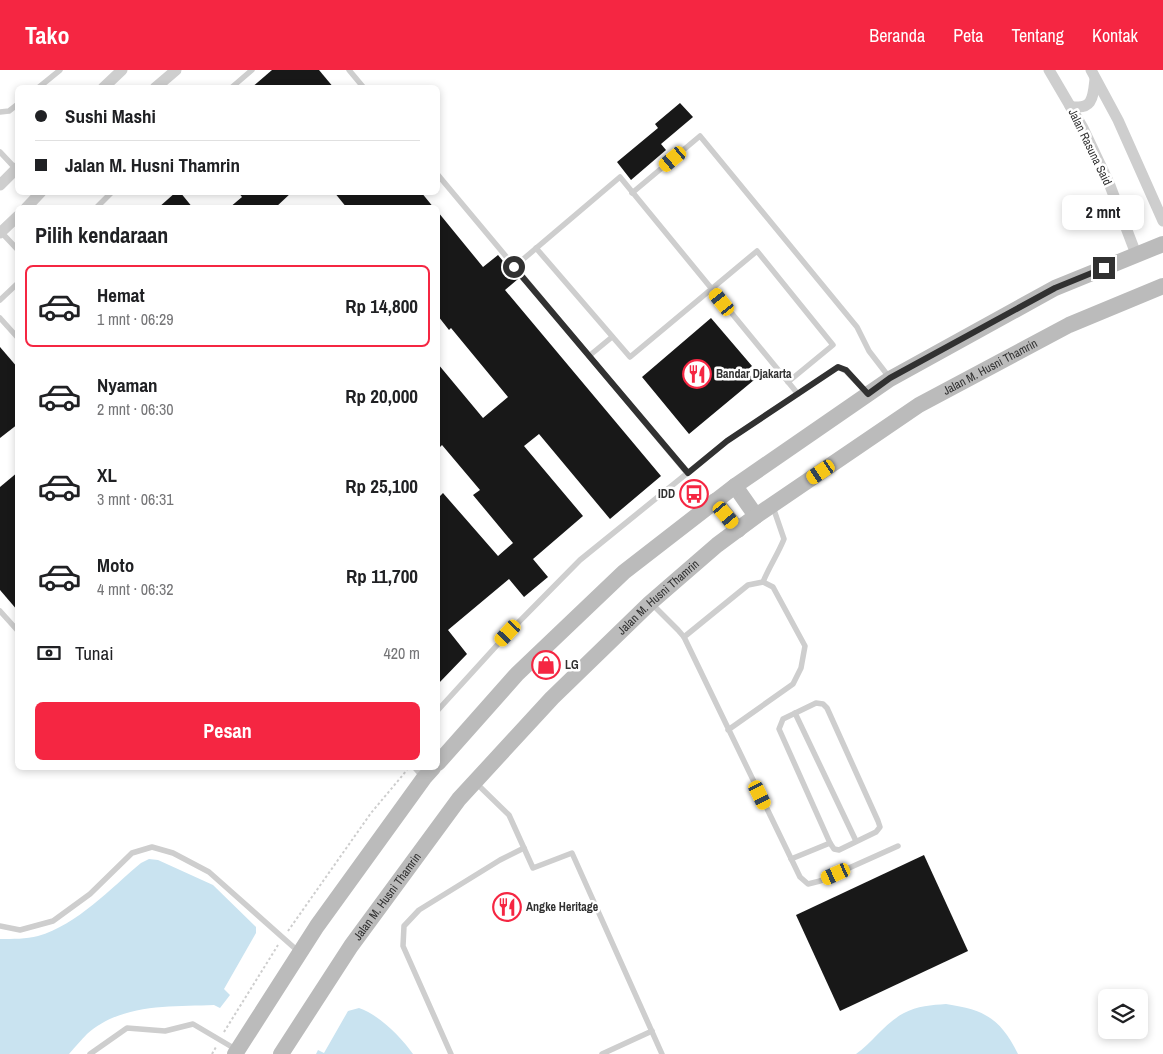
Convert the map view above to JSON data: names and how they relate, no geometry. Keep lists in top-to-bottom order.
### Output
{
  "streets": {
    "main road": ["Jalan M. Husni Thamrin"],
    "street": ["Jalan Rasuna Said"]
  },
  "places": {
    "restaurant": ["Bandar Djakarta", "Angke Heritage"],
    "bus stop": ["IDD"],
    "shop": ["LG"]
  },
  "page": {
    "header": "Tako",
    "nav": [
      "Beranda",
      "Peta",
      "Tentang",
      "Kontak"
    ],
    "banner": ["Sushi Mashi", "Jalan M. Husni Thamrin"],
    "bubble": "2 mnt",
    "heading": "Pilih kendaraan",
    "list": [
      {
        "name": "Hemat",
        "note": "1 mnt · 06:29",
        "value": "Rp 14,800"
      },
      {
        "name": "Nyaman",
        "note": "2 mnt · 06:30",
        "value": "Rp 20,000"
      },
      {
        "name": "XL",
        "note": "3 mnt · 06:31",
        "value": "Rp 25,100"
      },
      {
        "name": "Moto",
        "note": "4 mnt · 06:32",
        "value": "Rp 11,700"
      }
    ],
    "pay": ["Tunai", "420 m"],
    "buttons": "Pesan"
  }
}
